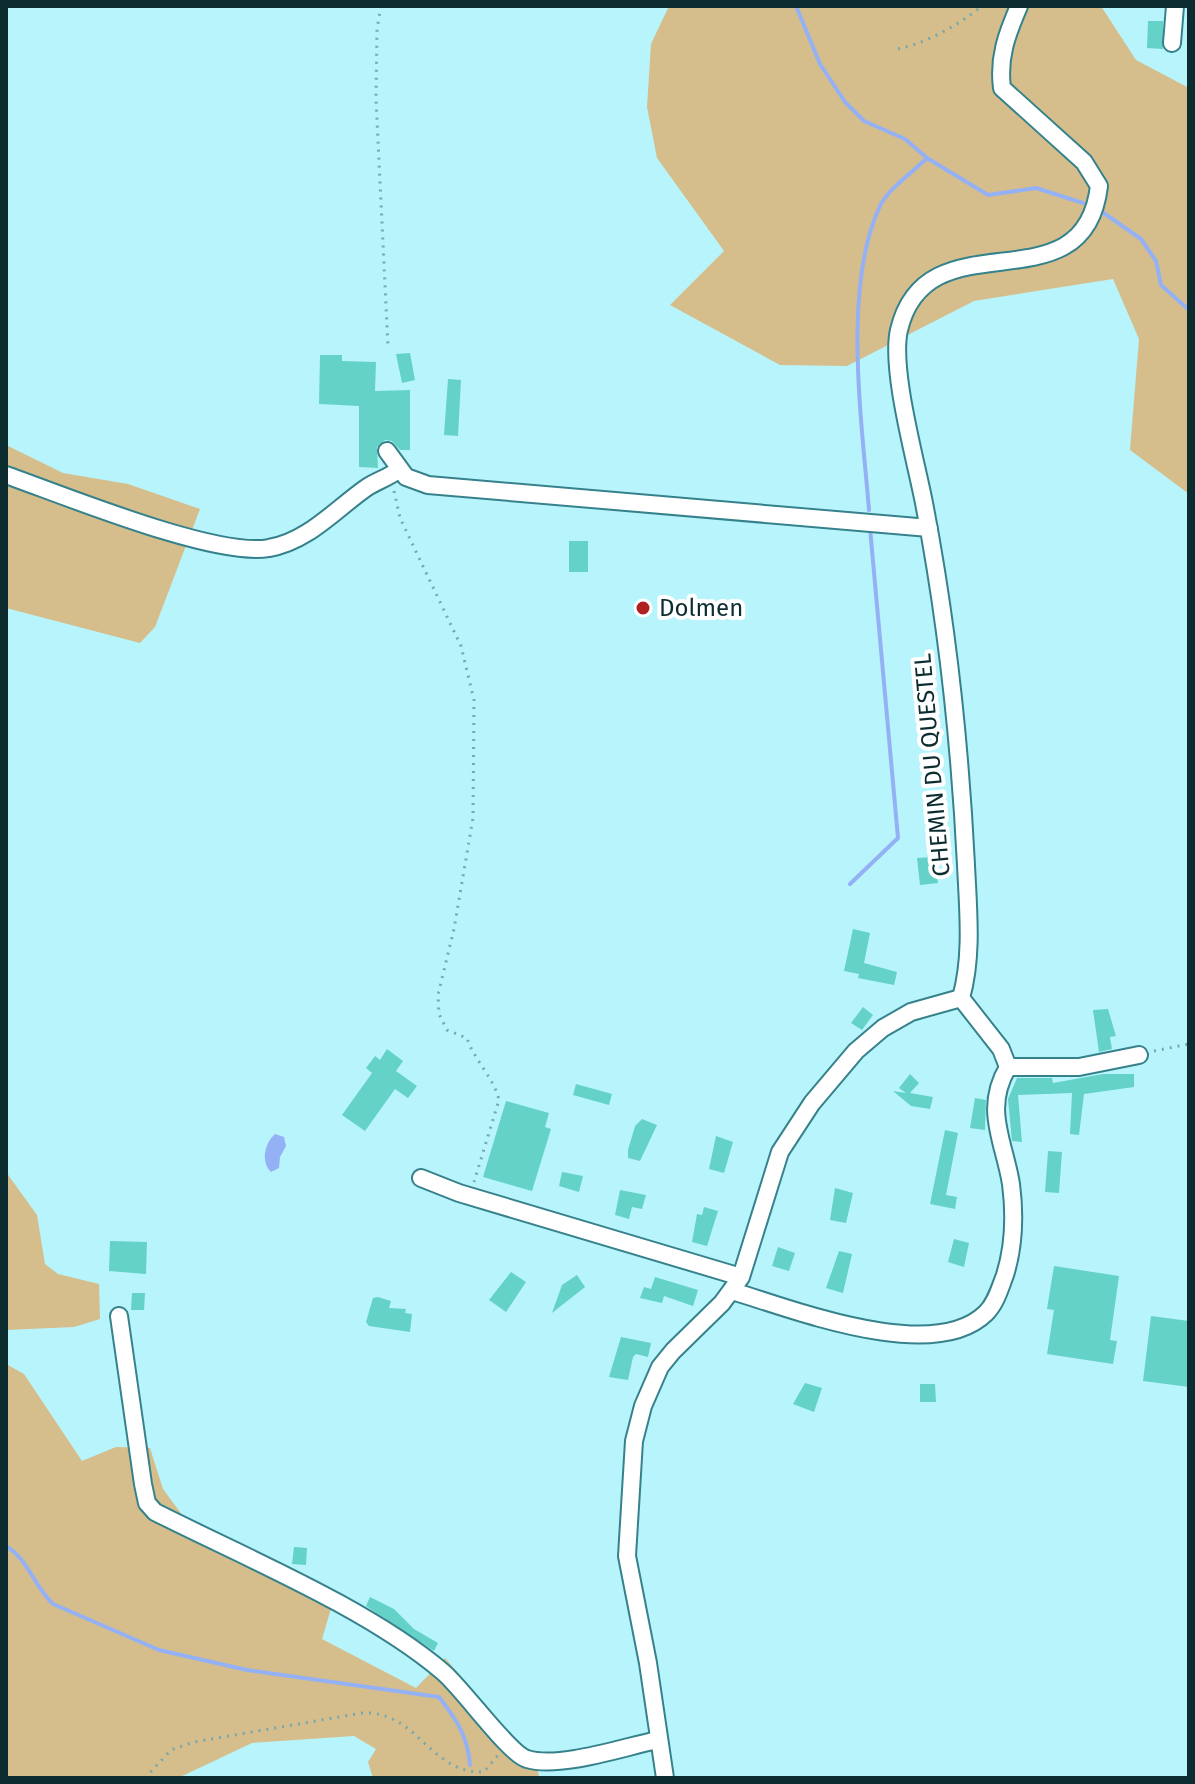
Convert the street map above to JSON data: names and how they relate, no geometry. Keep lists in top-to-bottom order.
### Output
{
  "streets": {
    "street": ["CHEMIN DU QUESTEL"]
  },
  "places": ["Dolmen"]
}
